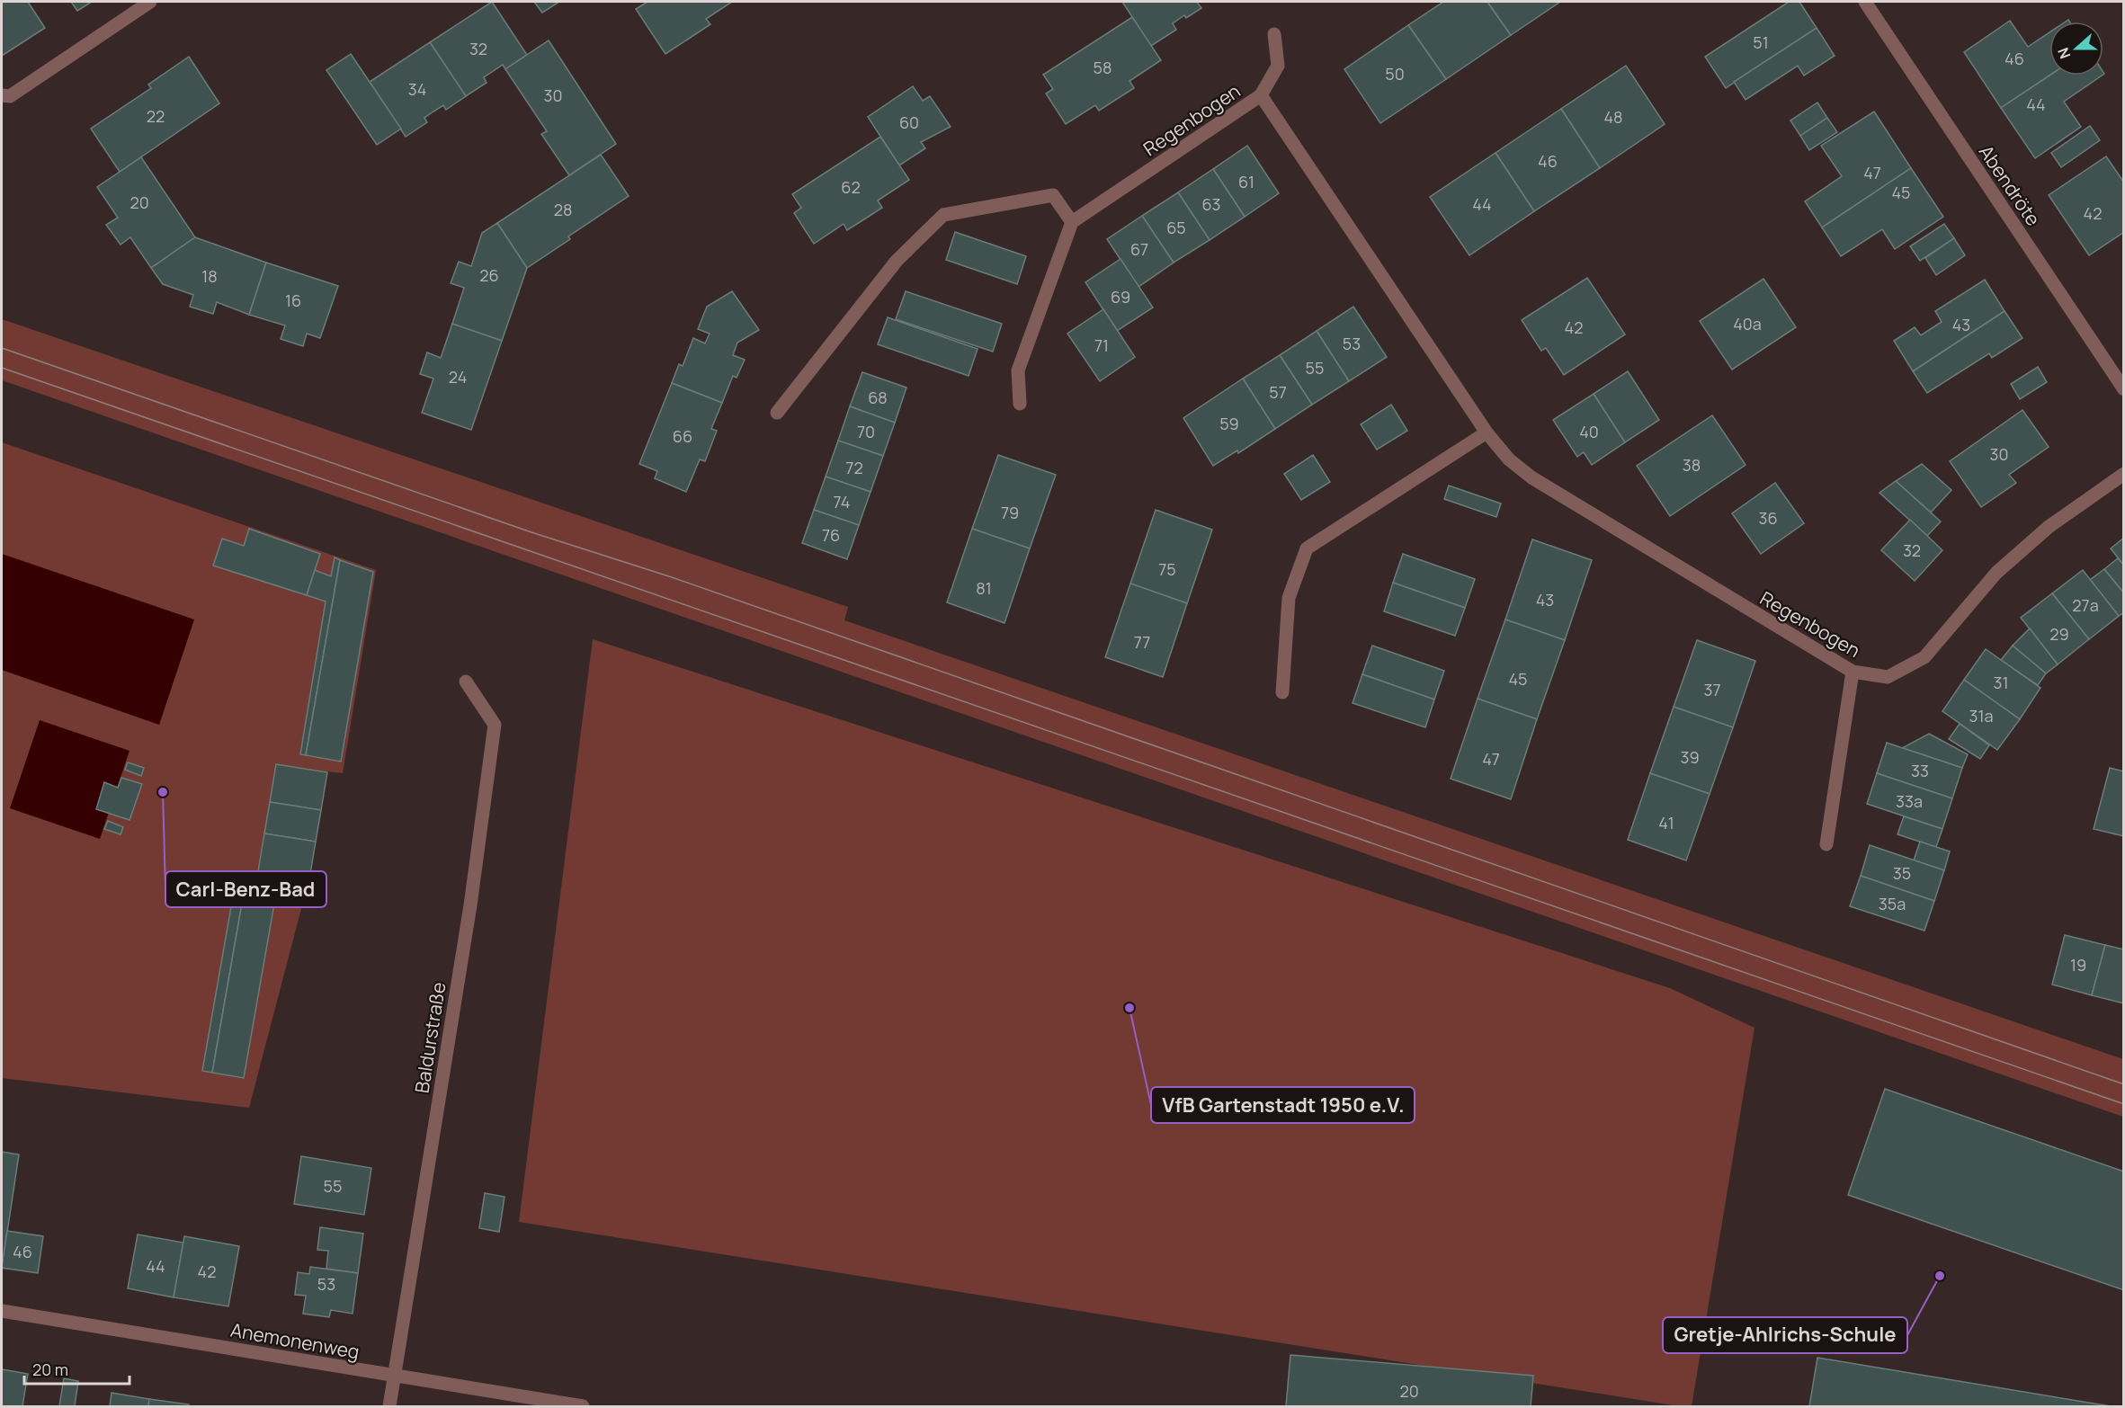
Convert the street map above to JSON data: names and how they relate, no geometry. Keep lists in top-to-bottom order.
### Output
{
  "streets": {
    "street": [
      "Regenbogen",
      "Abendröte",
      "Baldurstraße",
      "Anemonenweg"
    ]
  },
  "crossings": [
    ["Baldurstraße", "Anemonenweg"]
  ],
  "places": ["Carl-Benz-Bad", "VfB Gartenstadt 1950 e.V.", "Gretje-Ahlrichs-Schule"],
  "house_numbers": [
    "51",
    "32",
    "46",
    "58",
    "50",
    "34",
    "30",
    "44",
    "22",
    "48",
    "60",
    "46",
    "47",
    "61",
    "62",
    "45",
    "20",
    "63",
    "44",
    "28",
    "42",
    "65",
    "67",
    "26",
    "18",
    "69",
    "16",
    "40a",
    "43",
    "42",
    "53",
    "71",
    "55",
    "24",
    "57",
    "68",
    "59",
    "70",
    "40",
    "66",
    "30",
    "38",
    "72",
    "74",
    "79",
    "36",
    "76",
    "32",
    "75",
    "81",
    "43",
    "27a",
    "29",
    "77",
    "45",
    "31",
    "37",
    "31a",
    "39",
    "47",
    "33",
    "33a",
    "41",
    "35",
    "35a",
    "19",
    "55",
    "46",
    "44",
    "42",
    "53",
    "20"
  ],
  "scale_bar": "20 m",
  "north": "left"
}
